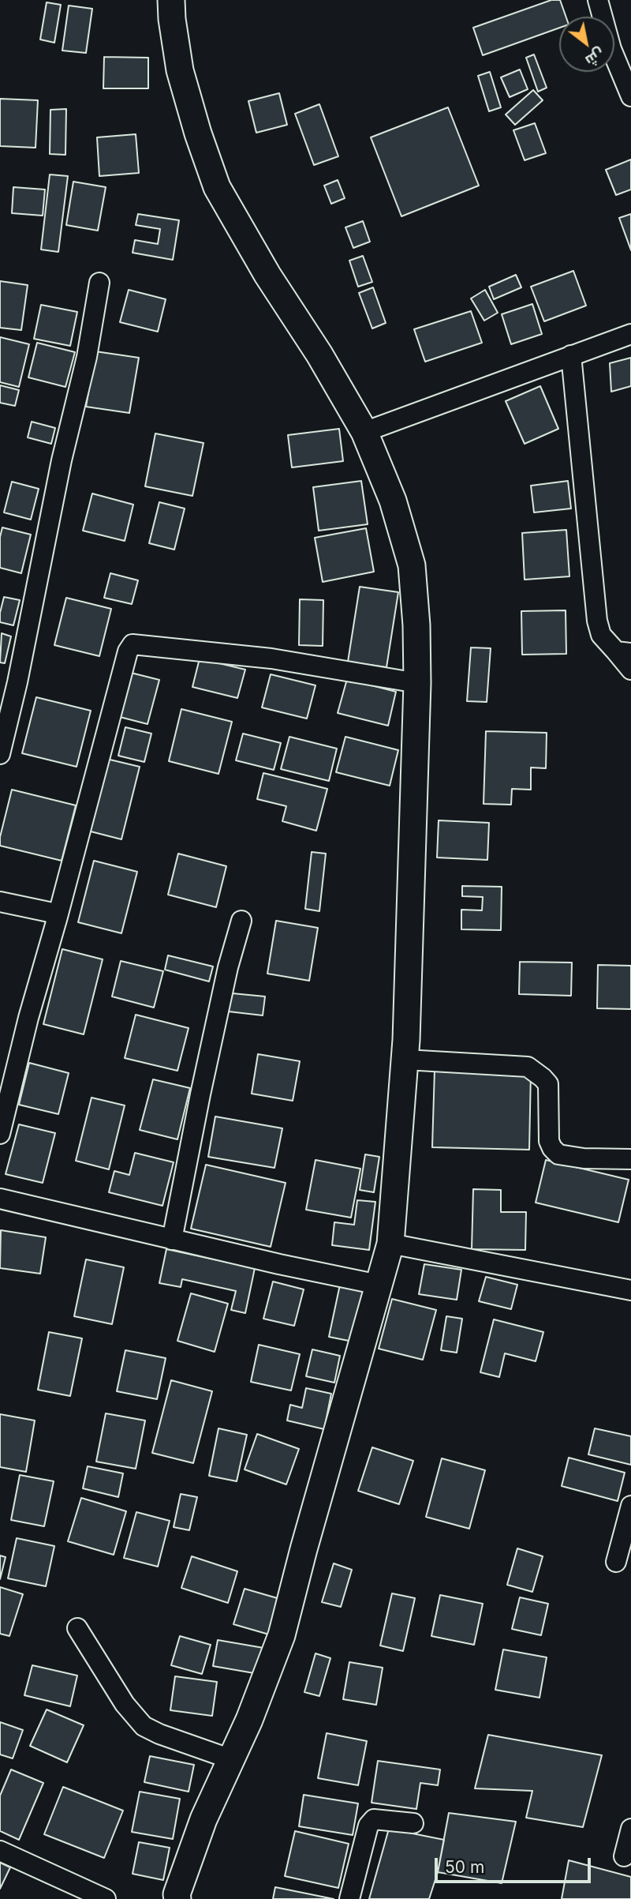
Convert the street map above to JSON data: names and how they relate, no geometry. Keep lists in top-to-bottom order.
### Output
{
  "scale_bar": "50 m",
  "north": "bottom right"
}
